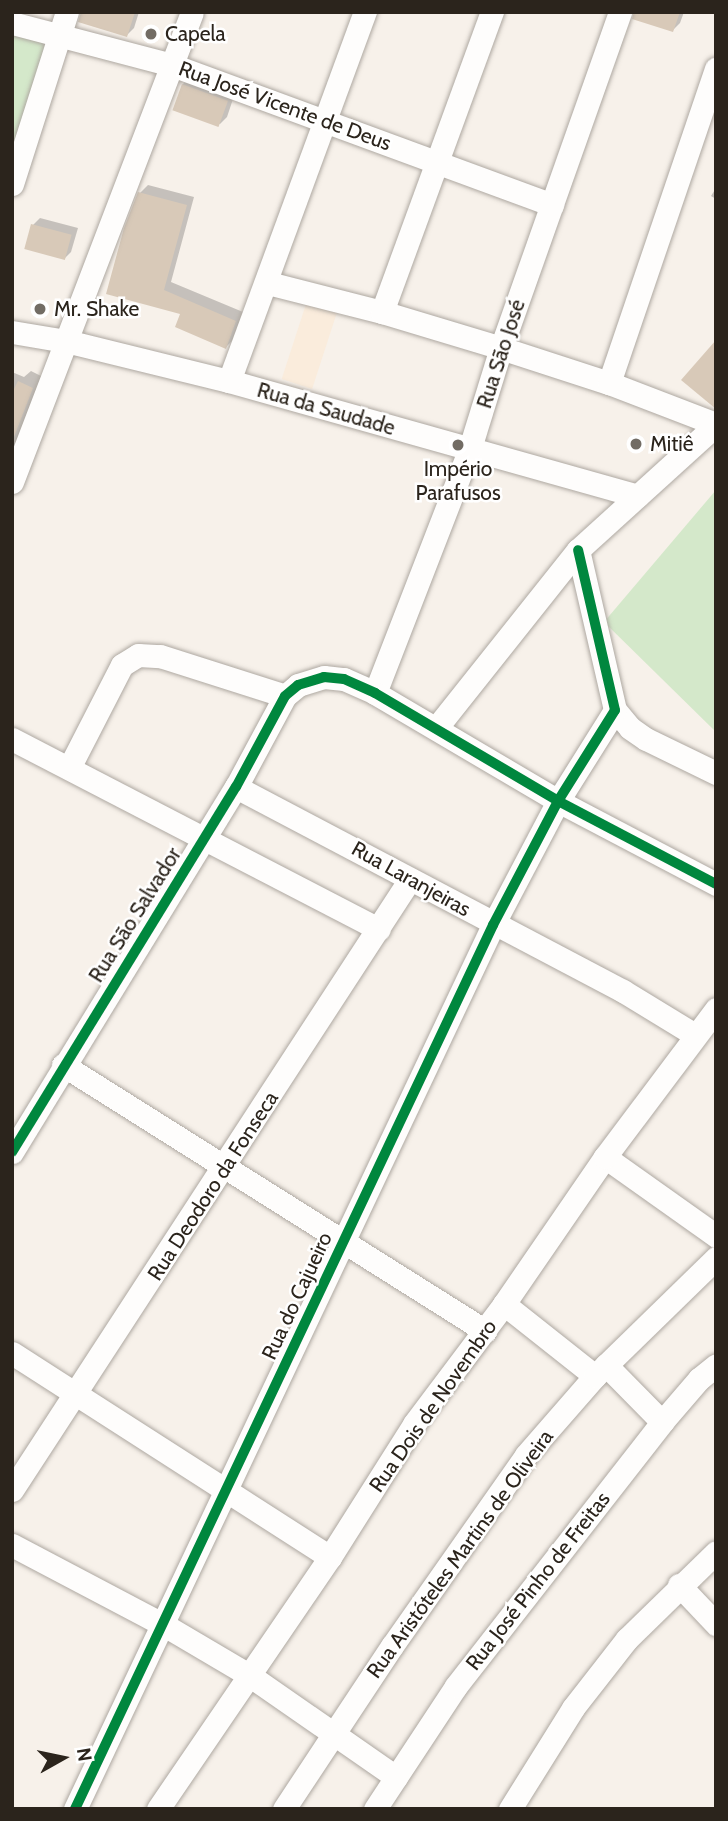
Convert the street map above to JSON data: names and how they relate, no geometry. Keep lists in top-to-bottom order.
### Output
{
  "streets": {
    "street": [
      "Rua José Vicente de Deus",
      "Rua São José",
      "Rua da Saudade",
      "Rua Laranjeiras",
      "Rua São Salvador",
      "Rua Deodoro da Fonseca",
      "Rua do Cajueiro",
      "Rua Dois de Novembro",
      "Rua Aristóteles Martins de Oliveira",
      "Rua José Pinho de Freitas"
    ]
  },
  "crossings": [
    ["Rua José Vicente de Deus", "Rua São José"],
    ["Rua São José", "Rua da Saudade"],
    ["Rua Laranjeiras", "Rua São Salvador"],
    ["Rua Laranjeiras", "Rua Deodoro da Fonseca"],
    ["Rua Laranjeiras", "Rua do Cajueiro"],
    ["Rua Laranjeiras", "Rua Dois de Novembro"]
  ],
  "places": [
    "Capela",
    "Mr. Shake",
    "Mitiê",
    "Império Parafusos"
  ],
  "north": "right"
}
